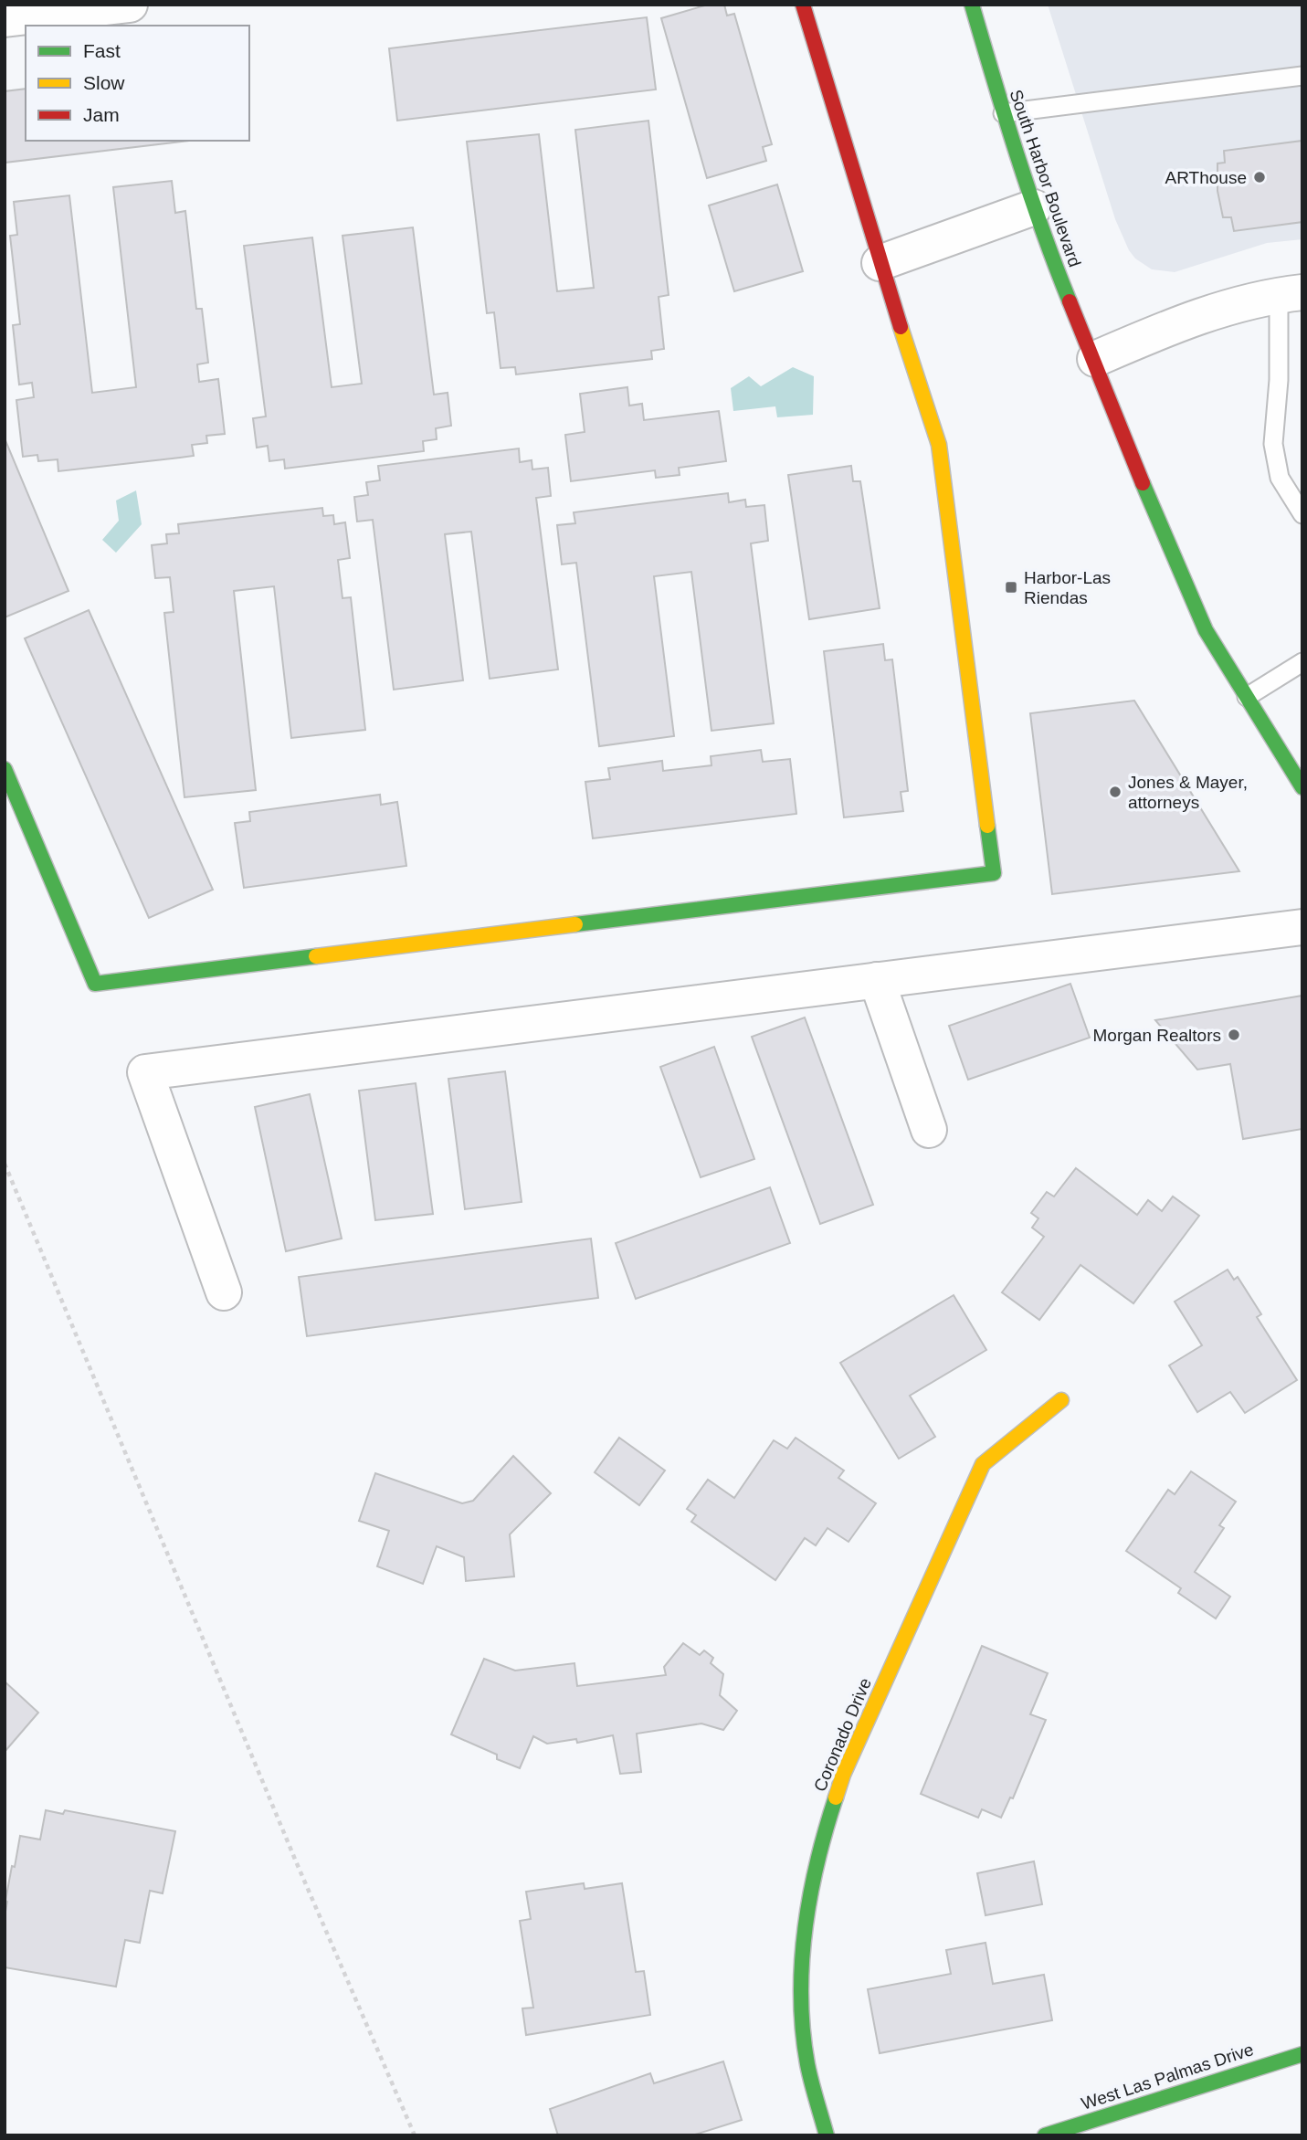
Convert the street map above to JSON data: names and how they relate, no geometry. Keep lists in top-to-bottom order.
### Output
{
  "streets": {
    "street": ["South Harbor Boulevard", "Coronado Drive", "West Las Palmas Drive"]
  },
  "places": {
    "other": ["ARThouse", "Jones & Mayer, attorneys", "Morgan Realtors"],
    "transit": ["Harbor-Las Riendas"]
  },
  "legend": ["Fast", "Slow", "Jam"]
}
